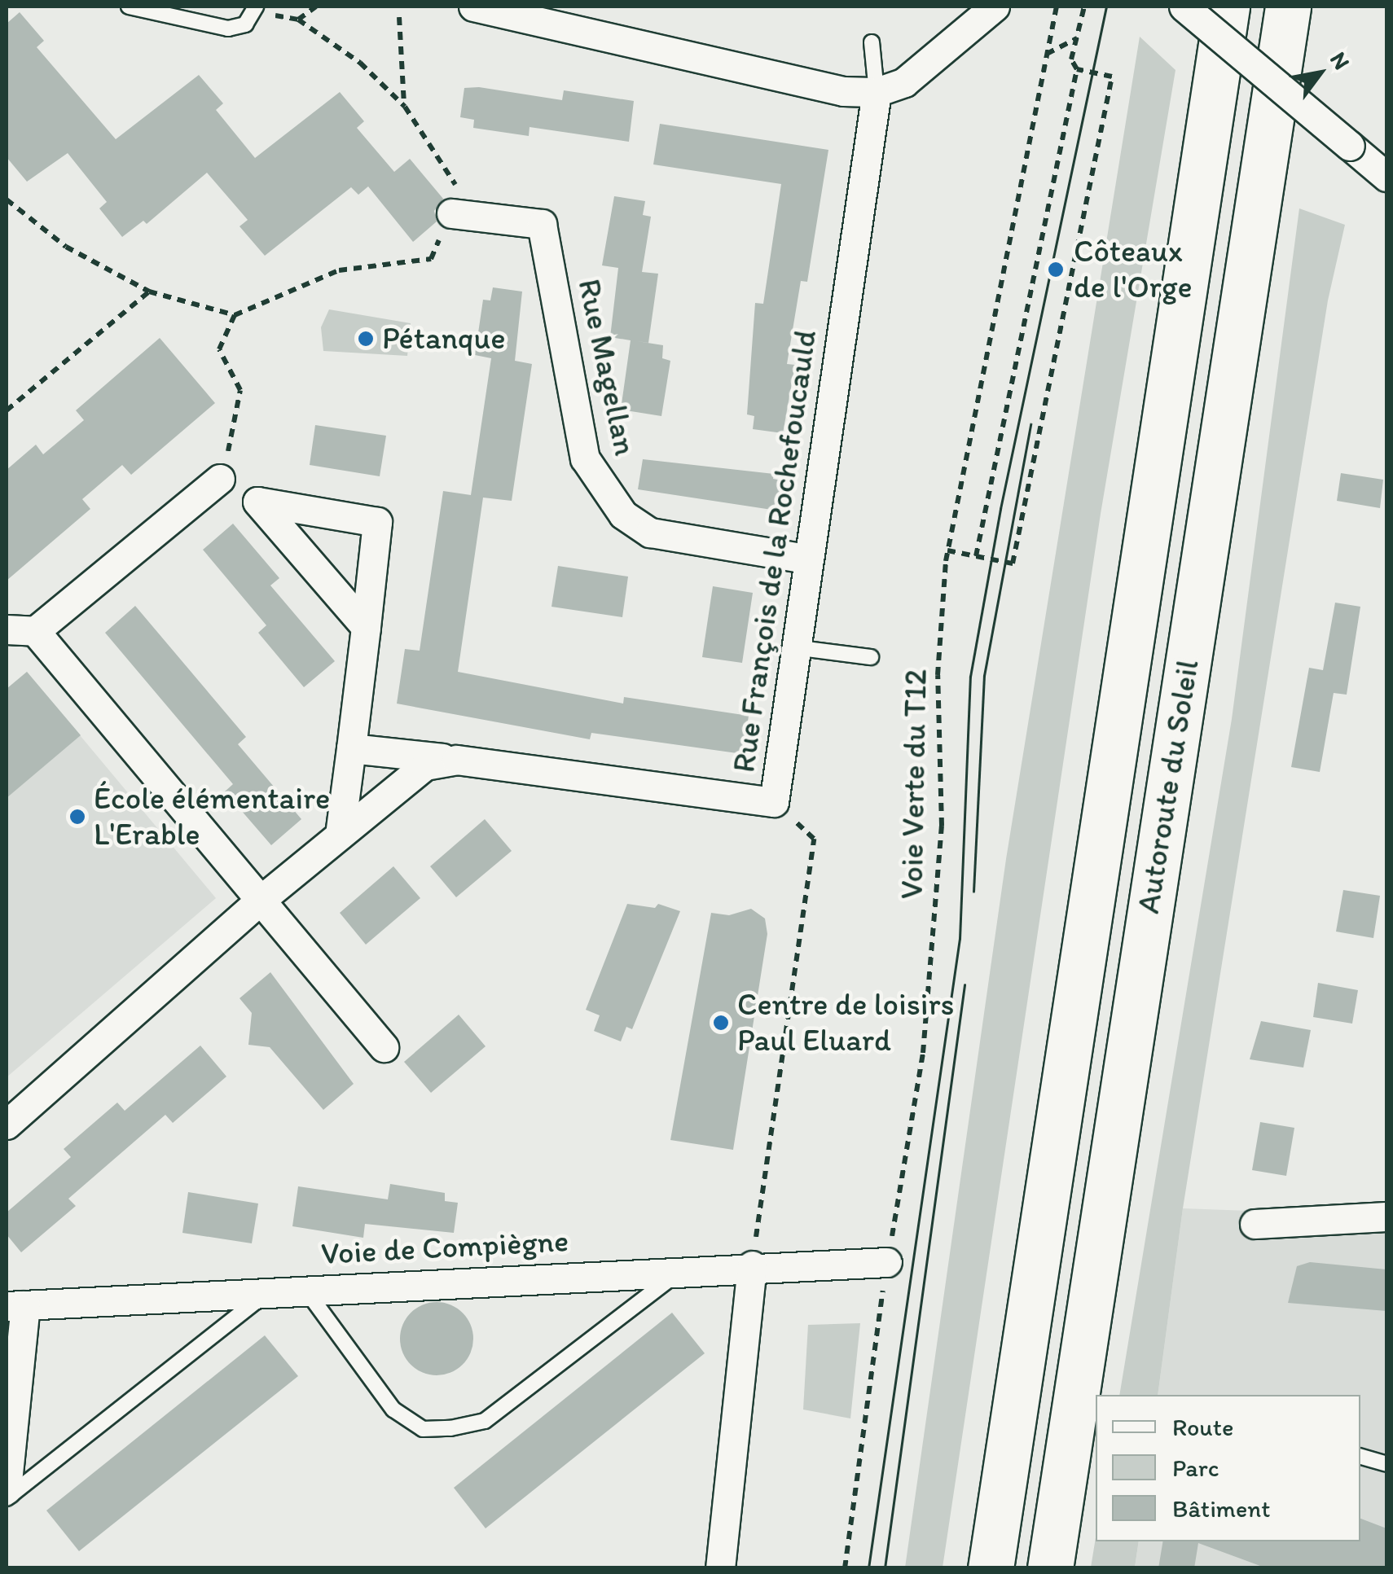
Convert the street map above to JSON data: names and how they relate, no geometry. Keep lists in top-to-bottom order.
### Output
{
  "streets": {
    "highway": ["Autoroute du Soleil"],
    "street": ["Rue Magellan", "Rue François de la Rochefoucauld", "Voie de Compiègne"],
    "path": ["Voie Verte du T12"]
  },
  "crossings": [
    ["Rue Magellan", "Rue François de la Rochefoucauld"],
    ["Voie Verte du T12", "Voie de Compiègne"]
  ],
  "places": [
    "Côteaux de l'Orge",
    "Pétanque",
    "École élémentaire L'Erable",
    "Centre de loisirs Paul Eluard"
  ],
  "legend": ["Route", "Parc", "Bâtiment"],
  "north": "top right"
}
